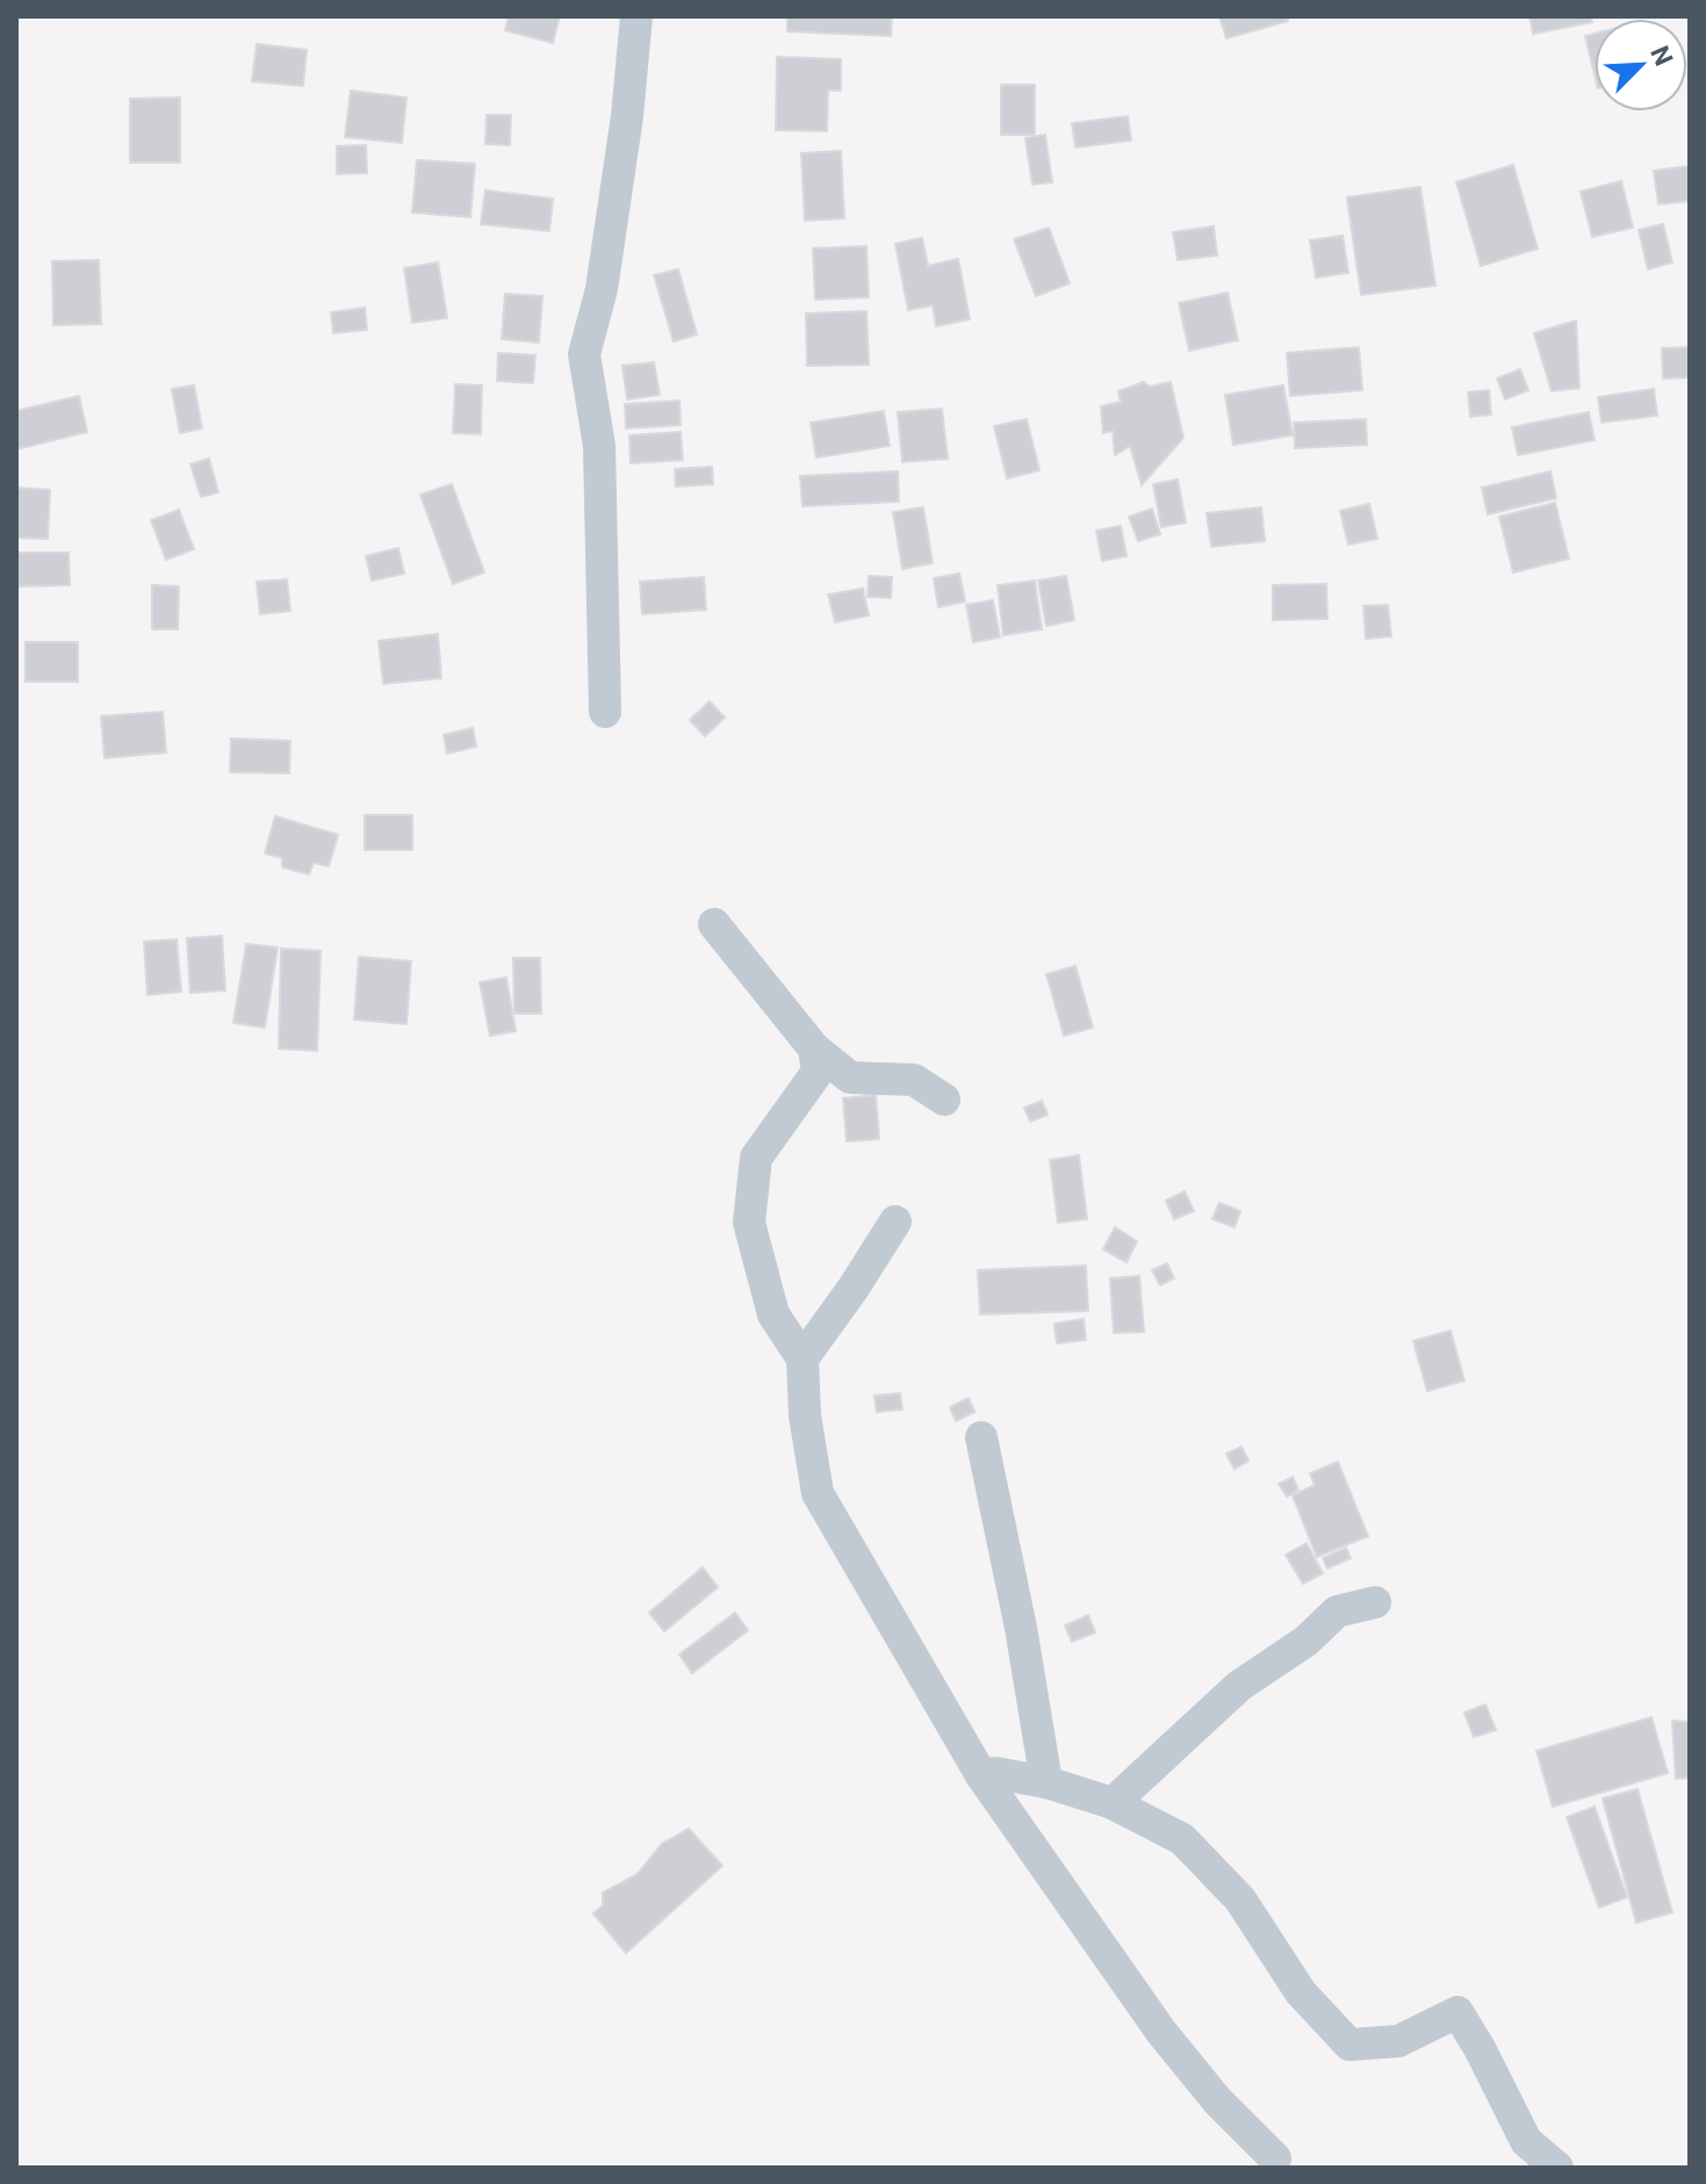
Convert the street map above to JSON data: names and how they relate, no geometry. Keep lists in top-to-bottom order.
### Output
{
  "north": "top right"
}
